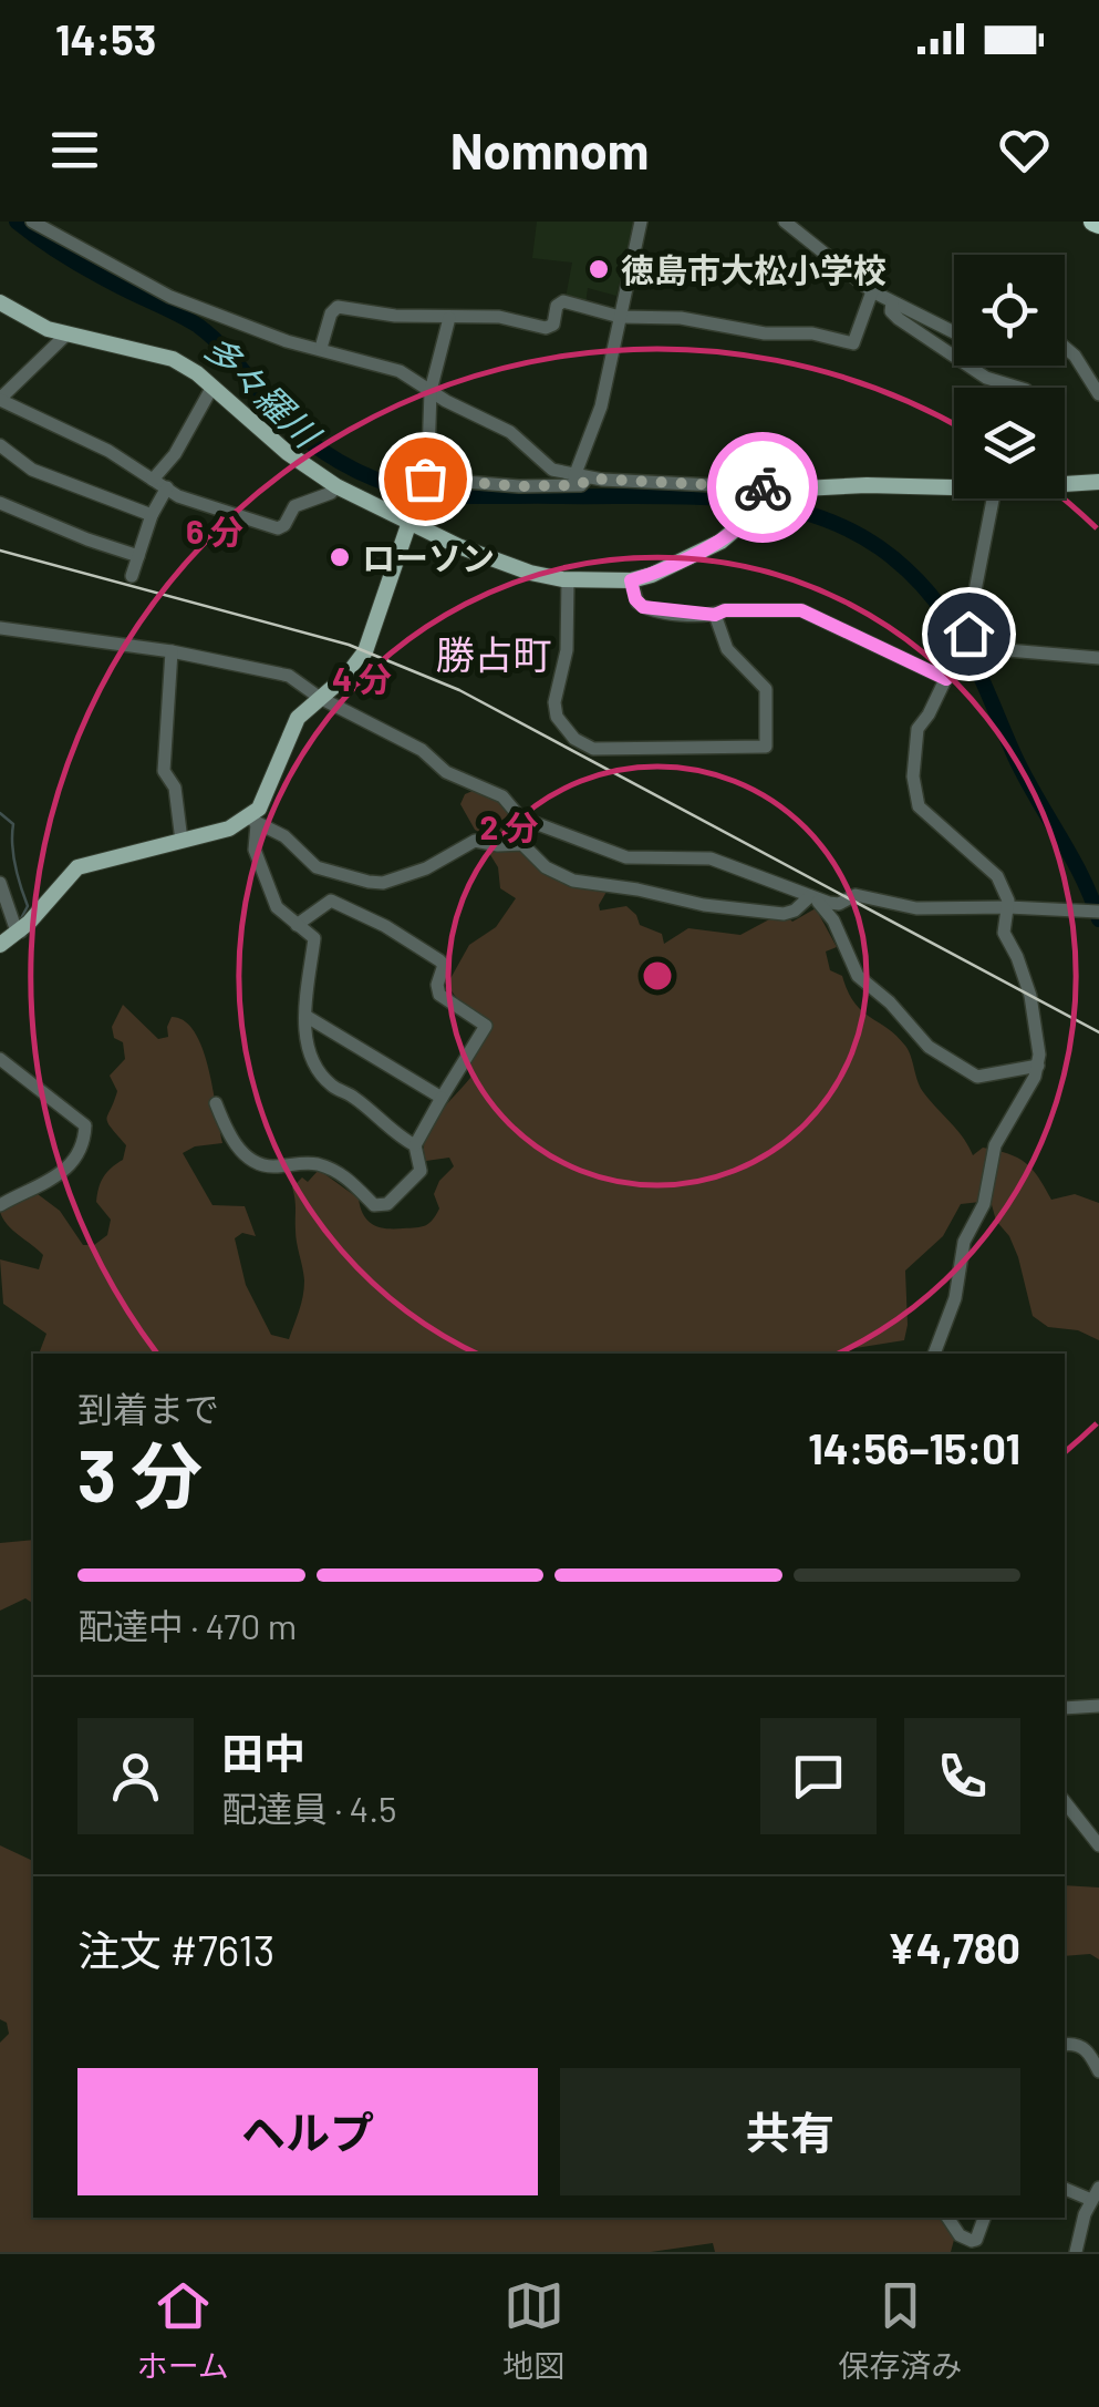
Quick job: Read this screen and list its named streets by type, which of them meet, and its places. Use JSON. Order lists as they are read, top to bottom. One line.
{"districts":["勝占町"],"water":["多々羅川"],"places":["徳島市大松小学校","ローソン"],"page":{"status":"14:53","header":"Nomnom","heading":["3 分","到着まで","14:56–15:01"],"panel":["田中","配達員 · 4.5","注文 #7613","¥4,780"],"bar":"配達中 · 470 m","buttons":["ヘルプ","共有"],"tabs":["ホーム","地図","保存済み"]},"rings":["6 分","4 分","2 分"]}
